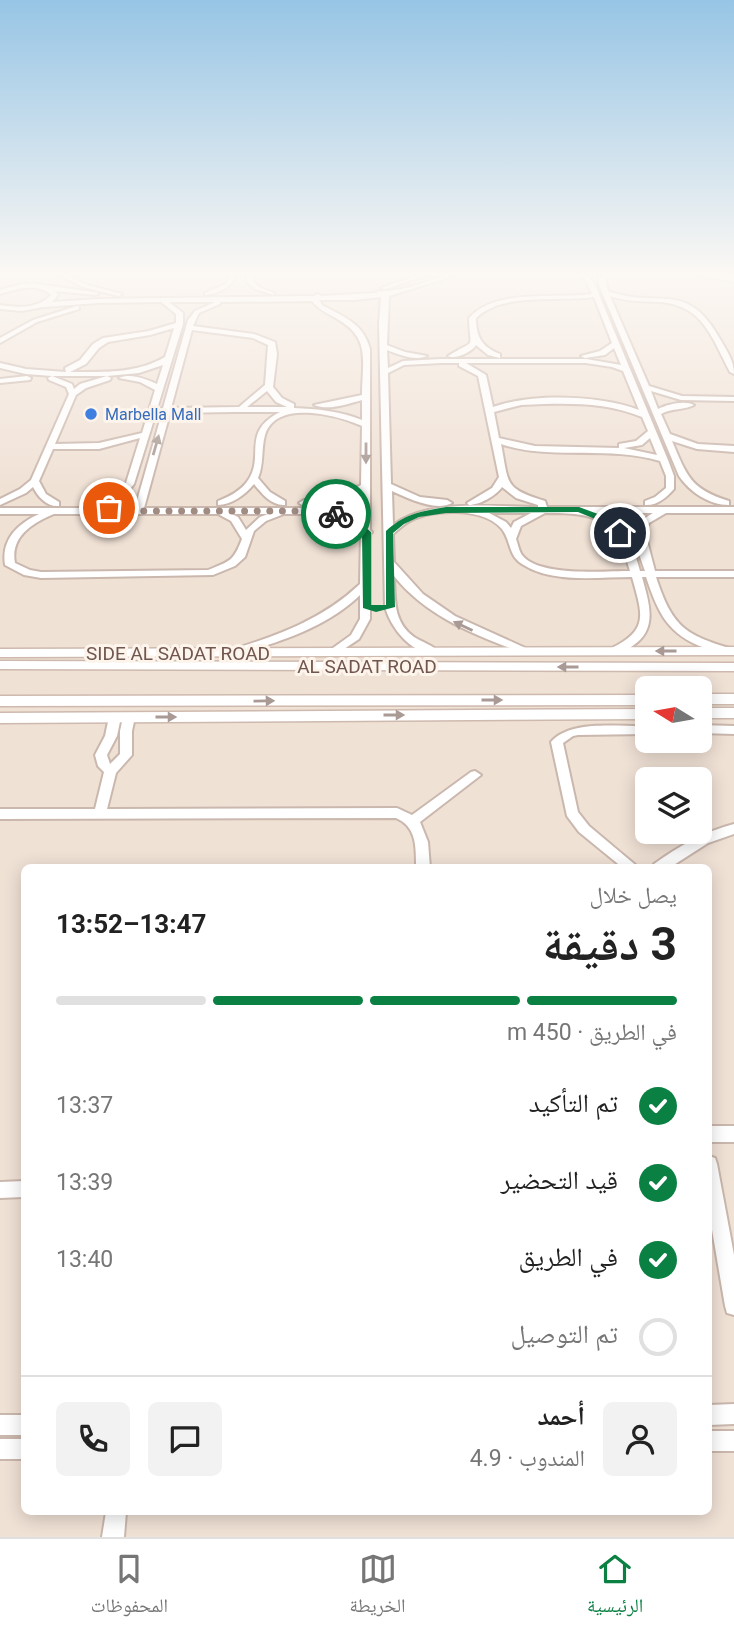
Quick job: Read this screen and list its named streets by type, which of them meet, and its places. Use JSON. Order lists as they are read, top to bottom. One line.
{"streets":{"main road":["SIDE AL SADAT ROAD","AL SADAT ROAD"]},"crossings":[["SIDE AL SADAT ROAD","AL SADAT ROAD"]],"places":["Marbella Mall"],"north":"left","page":{"heading":["3 دقيقة","يصل خلال","13:47–13:52"],"panel":["أحمد","المندوب · 4.9"],"bar":"في الطريق · 450 m","list":[["تم التأكيد","13:37"],["قيد التحضير","13:39"],["في الطريق","13:40"],"تم التوصيل"],"tabs":["الرئيسية","الخريطة","المحفوظات"]}}
